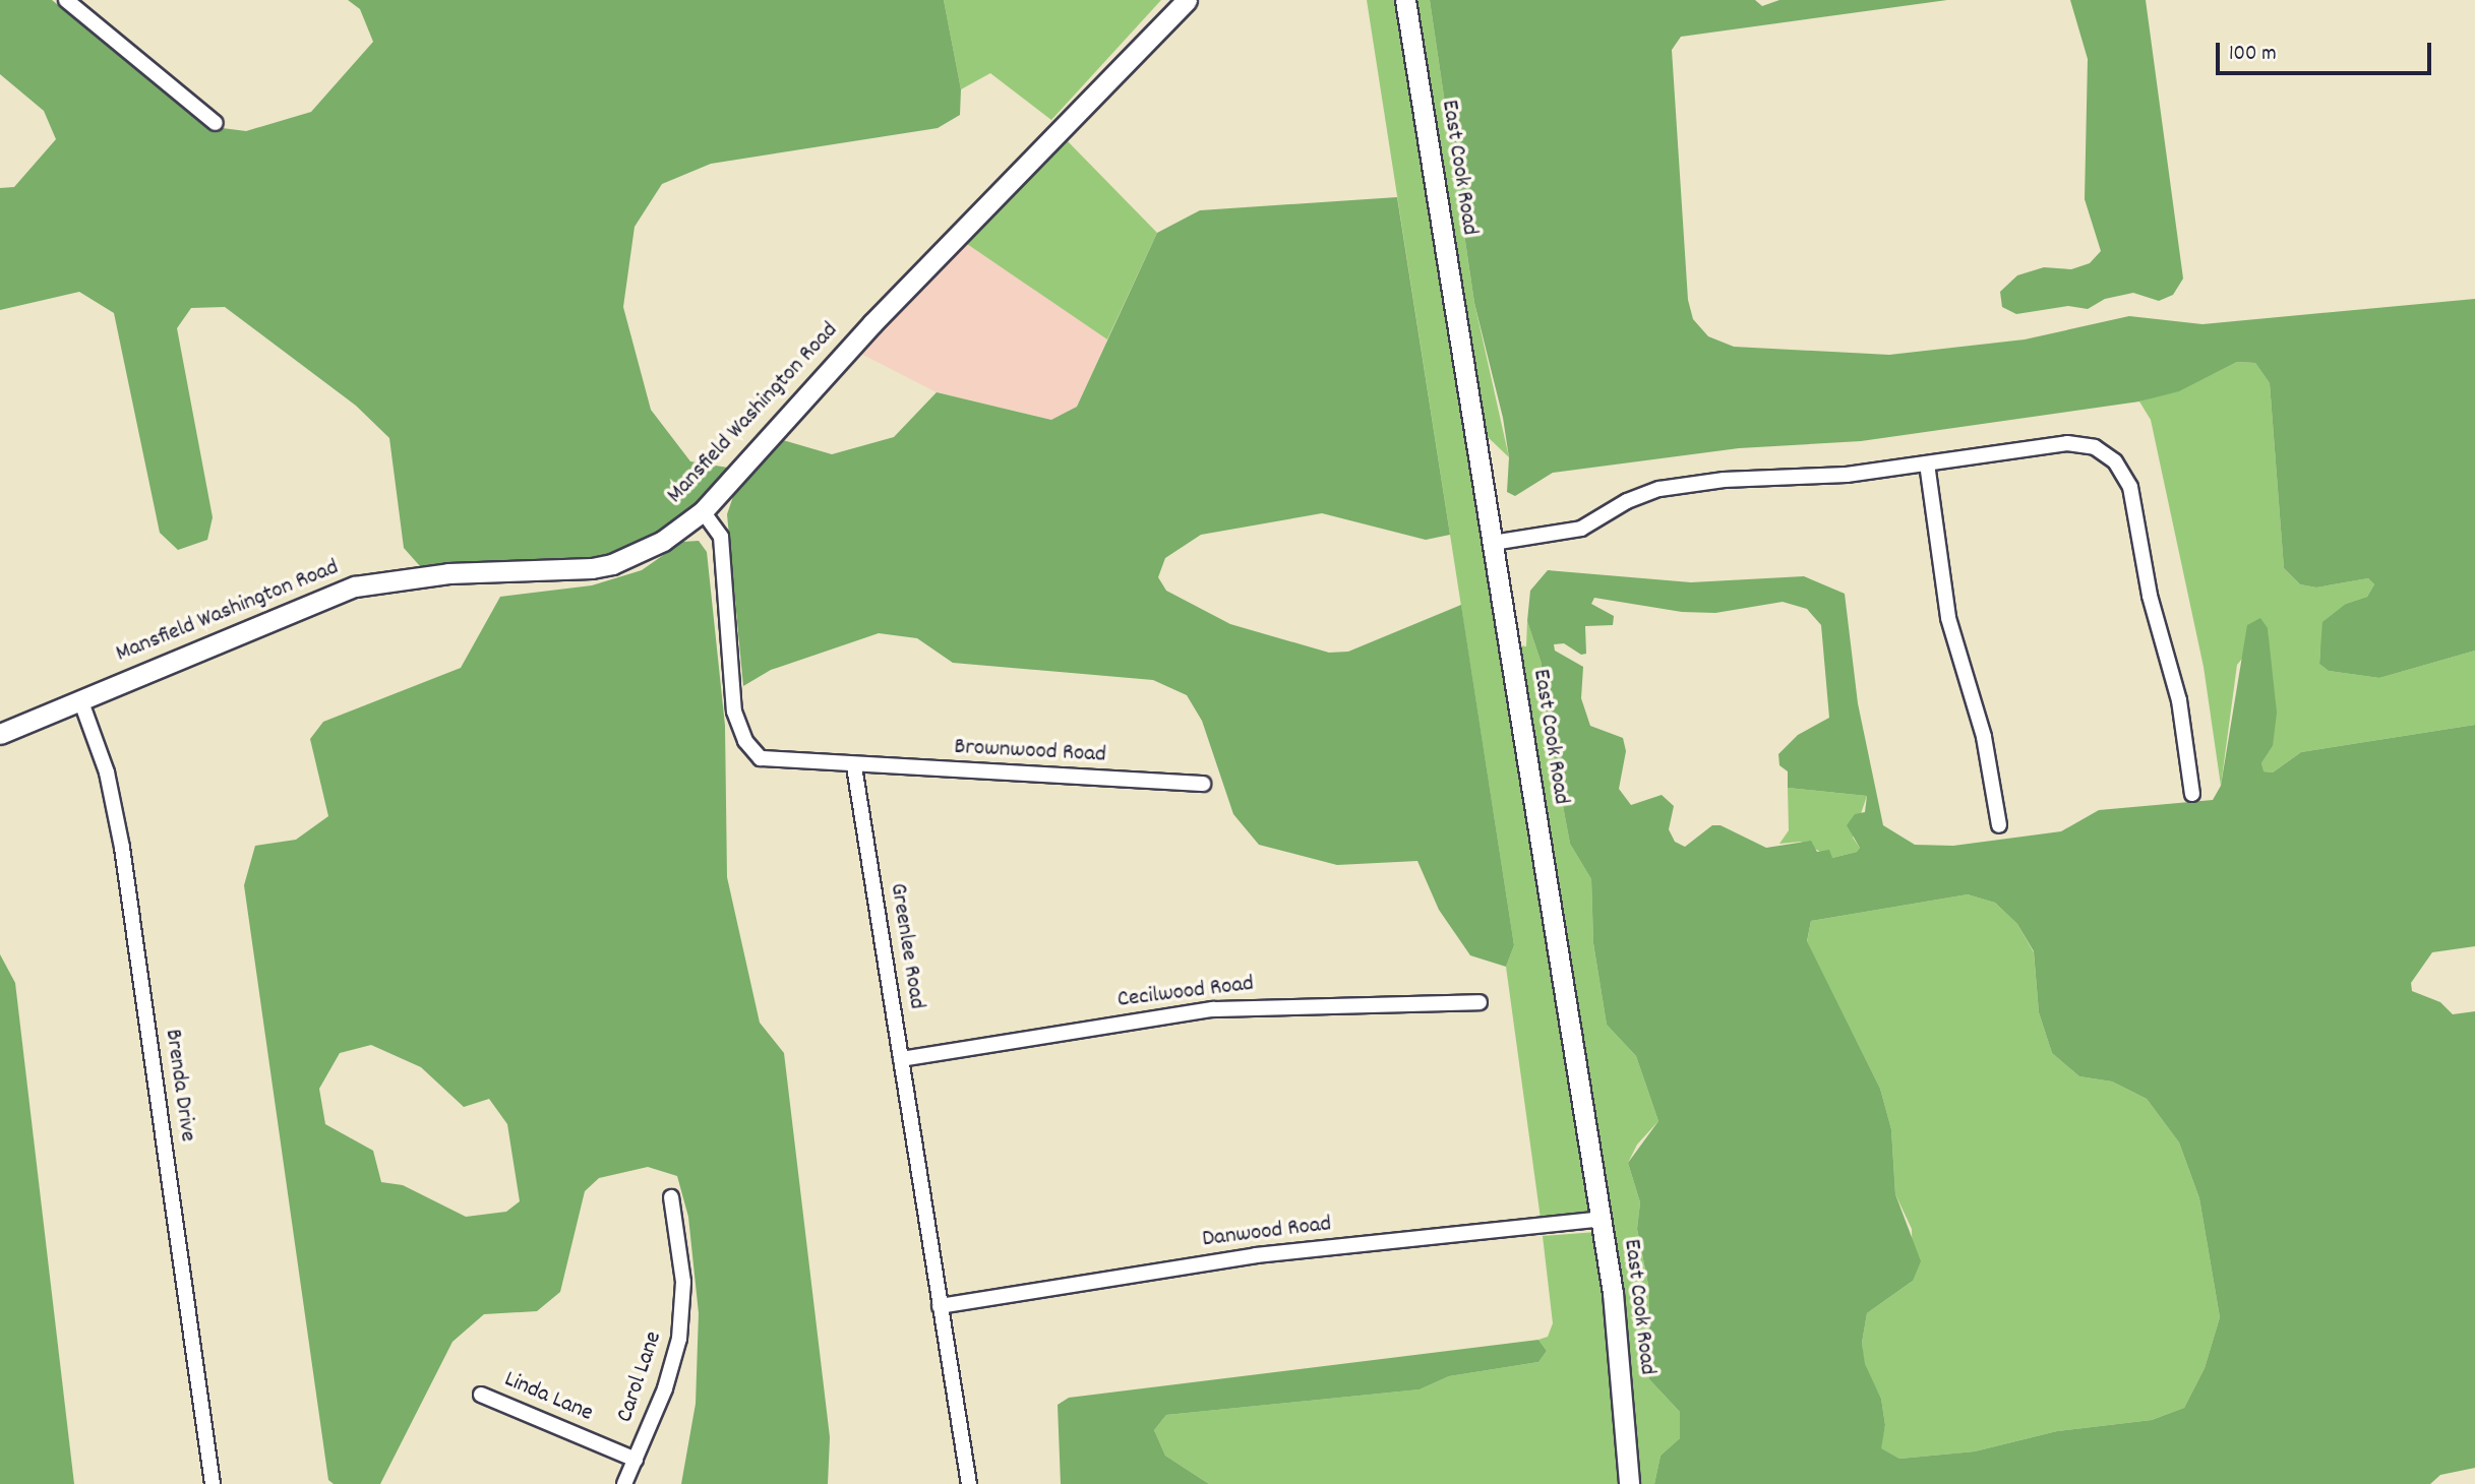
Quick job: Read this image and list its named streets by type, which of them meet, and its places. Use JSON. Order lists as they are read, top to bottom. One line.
{"streets":{"main road":["East Cook Road","Mansfield Washington Road"],"street":["Brownwood Road","Greenlee Road","Cecilwood Road","Brenda Drive","Danwood Road","Carol Lane","Linda Lane"]},"crossings":[["East Cook Road","Danwood Road"],["Mansfield Washington Road","Brenda Drive"],["Brownwood Road","Greenlee Road"],["Greenlee Road","Cecilwood Road"],["Greenlee Road","Danwood Road"],["Carol Lane","Linda Lane"]],"scale_bar":"100 m"}
